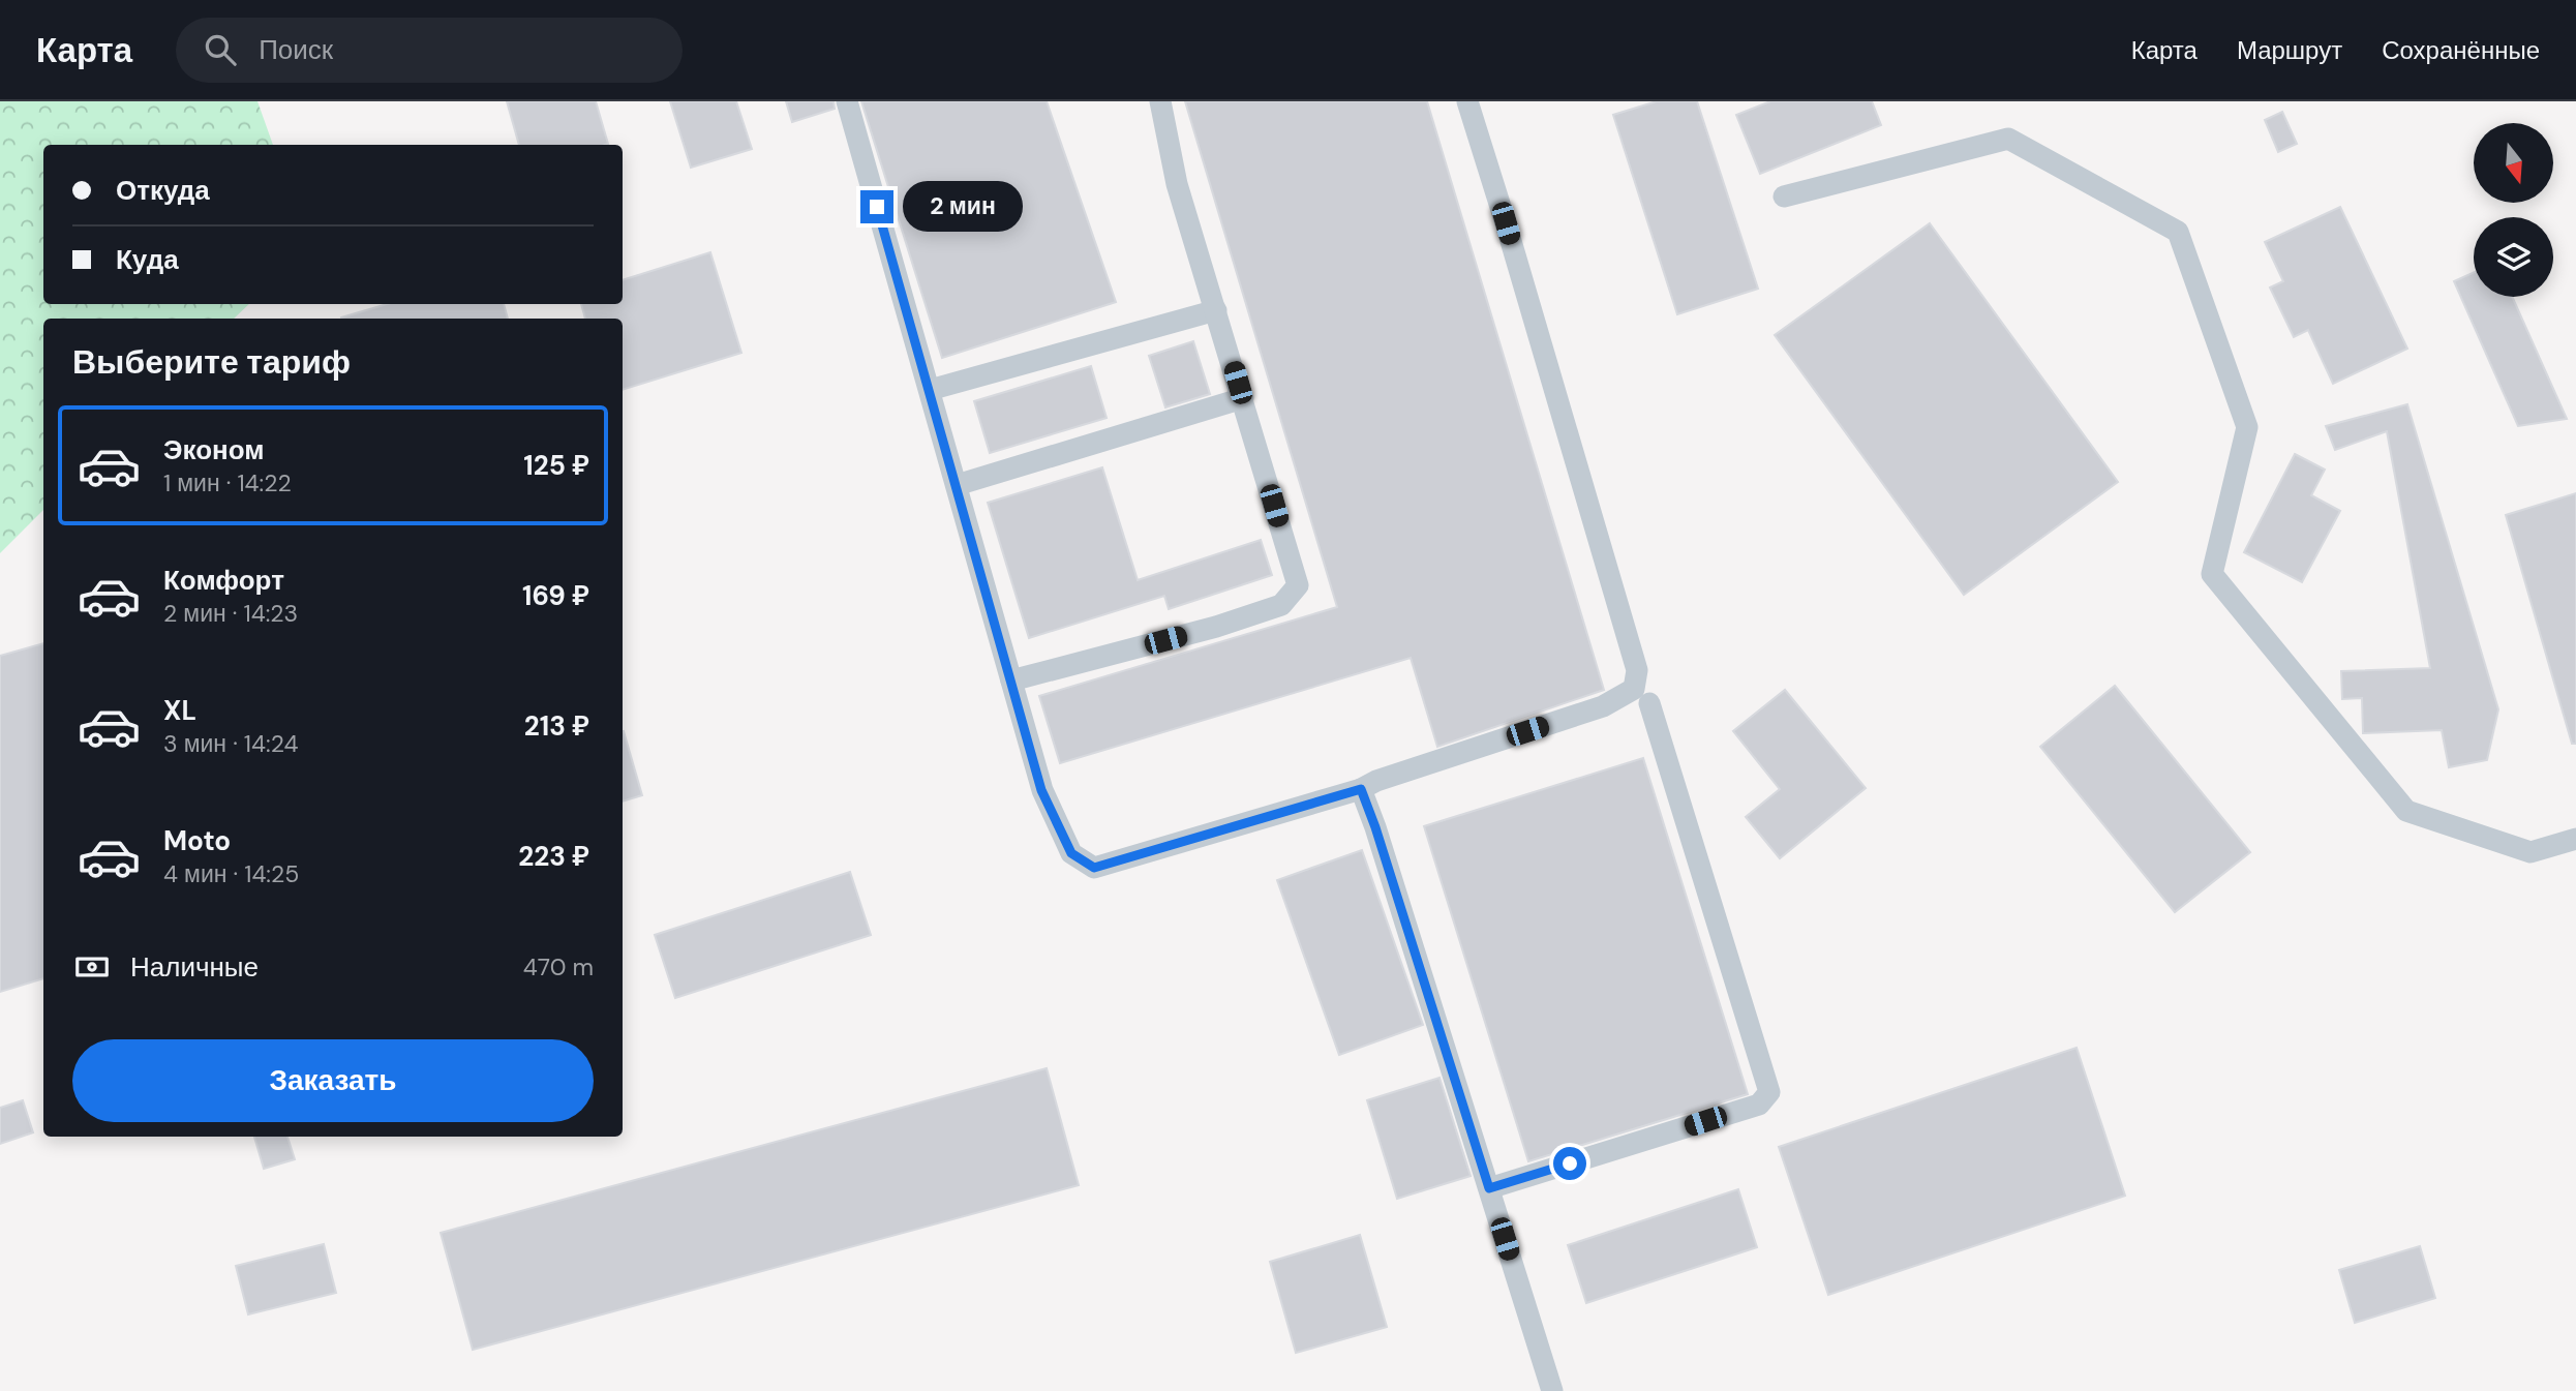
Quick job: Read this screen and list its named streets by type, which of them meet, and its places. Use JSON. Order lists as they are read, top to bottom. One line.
{"north":"bottom","page":{"header":"Карта","search":"Поиск","nav":["Карта","Маршрут","Сохранённые"],"banner":["Откуда","Куда"],"bubble":"2 мин","heading":"Выберите тариф","list":[{"name":"Эконом","note":"1 мин · 14:22","value":"125 ₽"},{"name":"Комфорт","note":"2 мин · 14:23","value":"169 ₽"},{"name":"XL","note":"3 мин · 14:24","value":"213 ₽"},{"name":"Moto","note":"4 мин · 14:25","value":"223 ₽"}],"pay":["Наличные","470 m"],"buttons":"Заказать"}}
